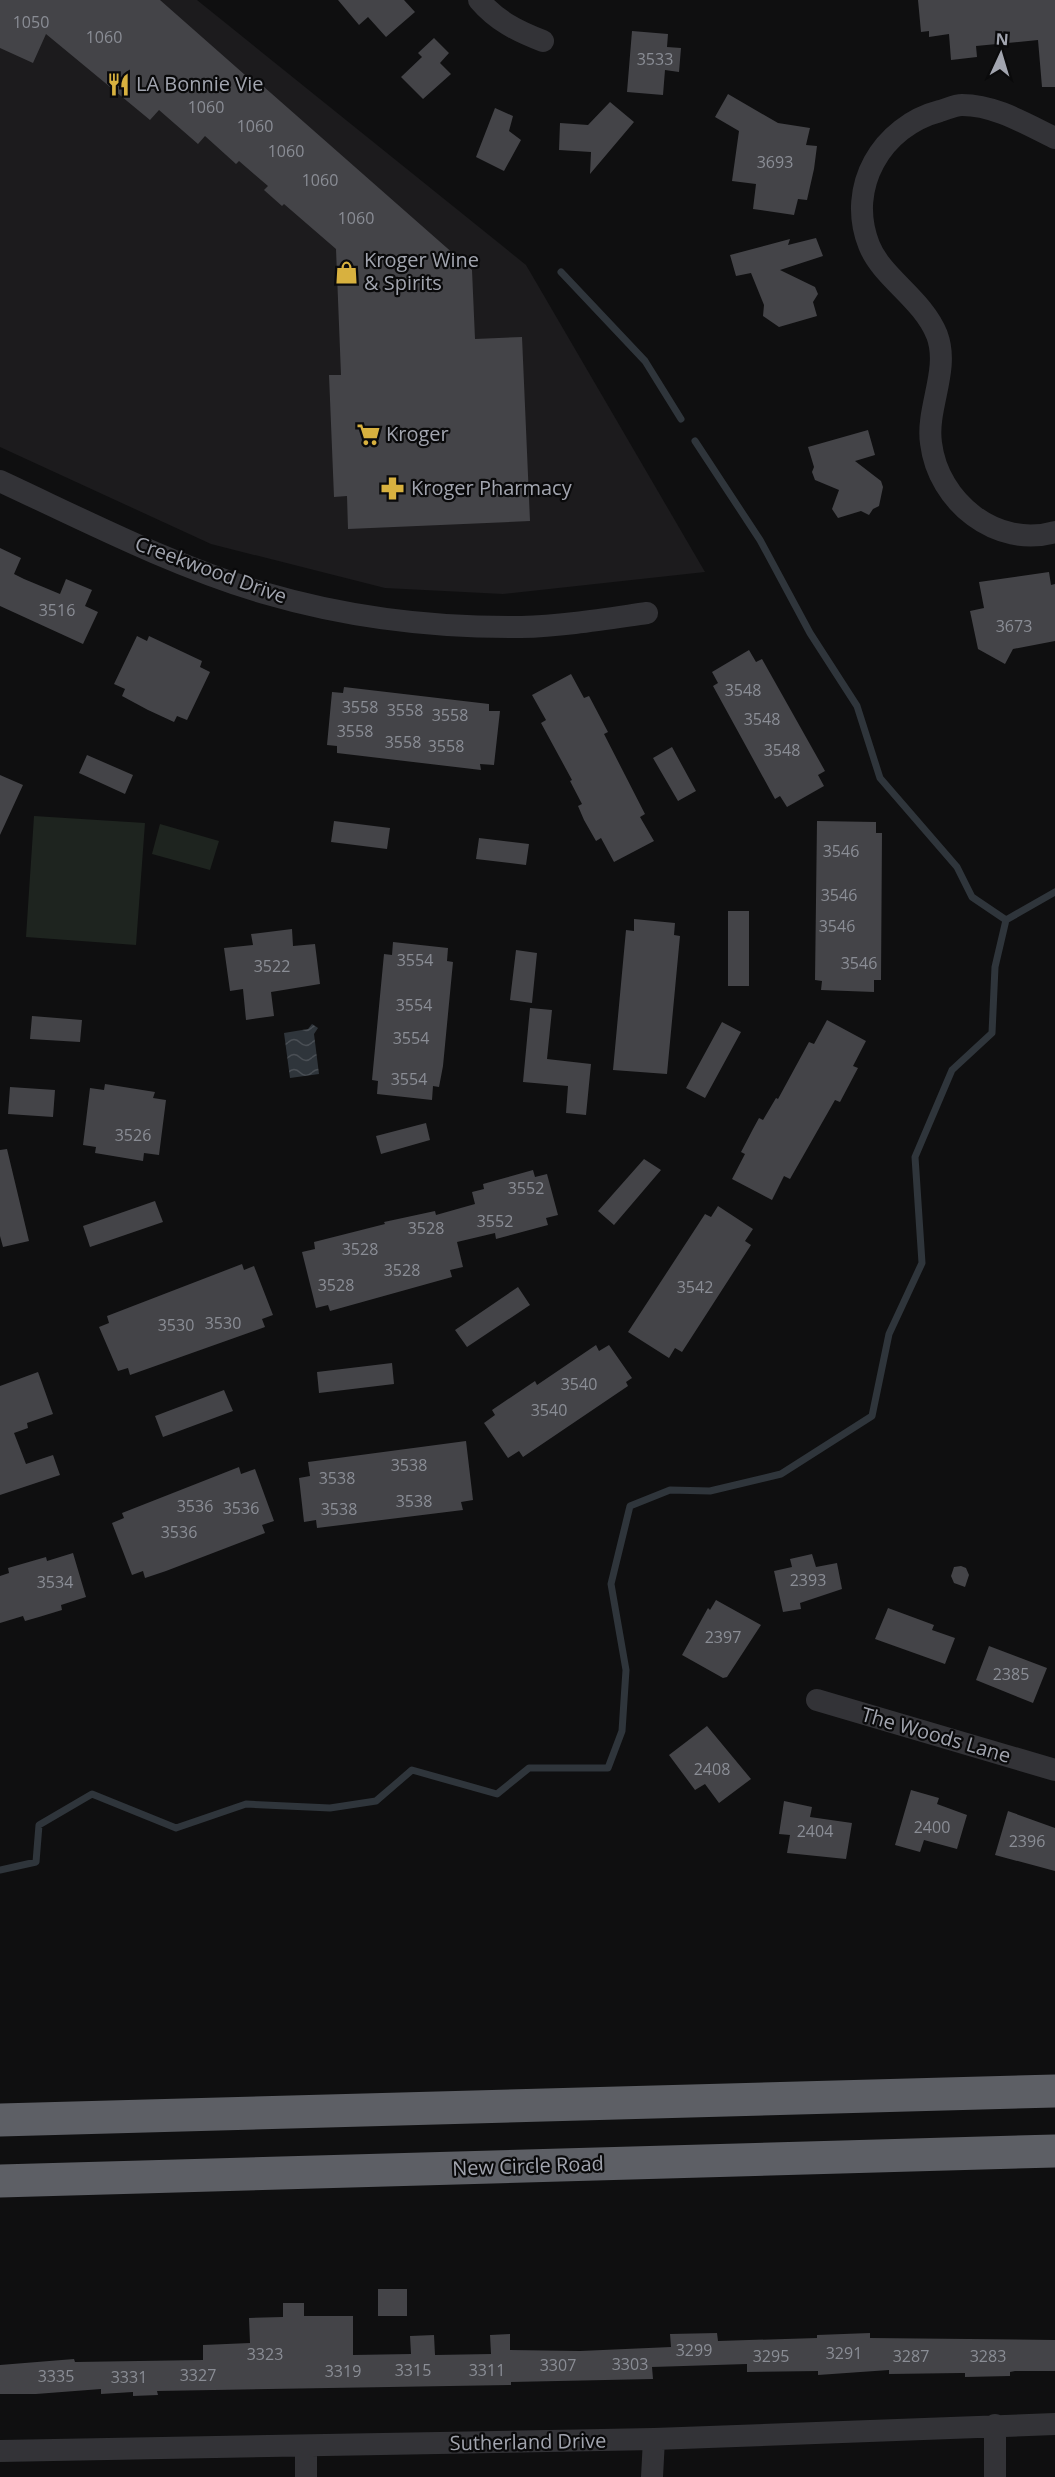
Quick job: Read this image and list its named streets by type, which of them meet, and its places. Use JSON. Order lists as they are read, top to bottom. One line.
{"streets":{"highway":["New Circle Road"],"street":["Creekwood Drive","The Woods Lane","Sutherland Drive"]},"places":{"restaurant":["LA Bonnie Vie"],"shop":["Kroger Wine & Spirits"],"supermarket":["Kroger"],"pharmacy":["Kroger Pharmacy"]},"house_numbers":["1050","1060","3533","1060","1060","1060","3693","1060","1060","3516","3673","3548","3558","3558","3558","3548","3558","3558","3558","3548","3546","3546","3546","3554","3546","3522","3554","3554","3554","3526","3552","3552","3528","3528","3528","3528","3542","3530","3530","3540","3540","3538","3538","3538","3536","3536","3538","3536","2393","3534","2397","2385","2408","2400","2404","2396","3299","3291","3323","3295","3287","3283","3303","3307","3315","3311","3319","3327","3335","3331"],"north":"top"}
